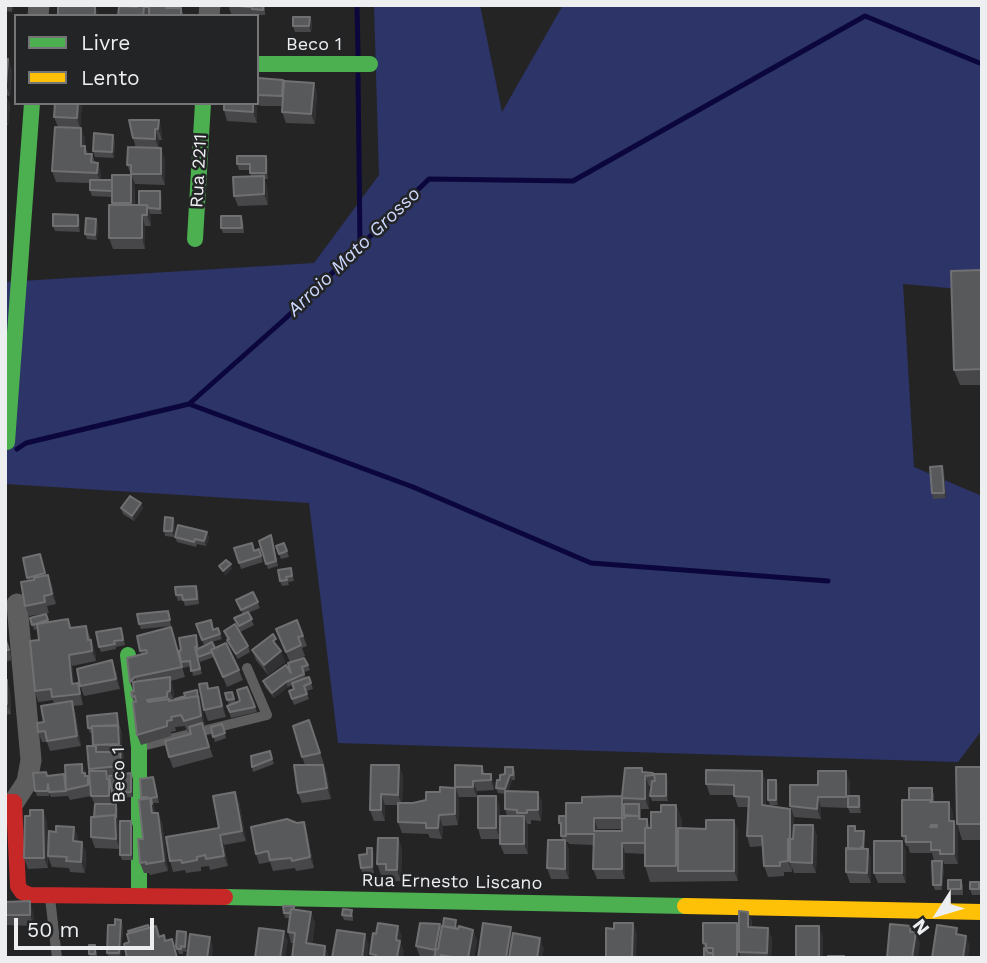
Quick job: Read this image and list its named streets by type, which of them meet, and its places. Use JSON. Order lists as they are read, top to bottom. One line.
{"streets":{"street":["Beco 1","Rua 2211","Rua Ernesto Liscano"]},"crossings":[["Beco 1","Rua Ernesto Liscano"]],"water":["Arroio Mato Grosso"],"legend":["Livre","Lento"],"scale_bar":"50 m","north":"bottom left"}
